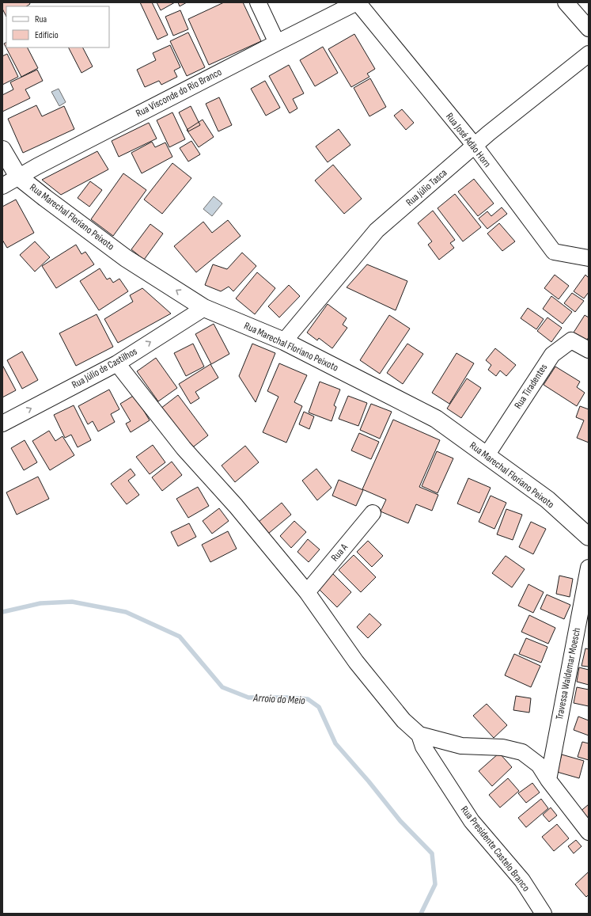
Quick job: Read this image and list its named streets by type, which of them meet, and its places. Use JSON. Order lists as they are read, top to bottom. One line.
{"streets":{"main road":["Rua Marechal Floriano Peixoto"],"street":["Rua Visconde do Rio Branco","Rua José Adão Horn","Rua Júlio Tasca","Rua Júlio de Castilhos","Rua Tiradentes","Rua A","Travessa Waldemar Moesch","Rua Presidente Castelo Branco"]},"crossings":[["Rua Visconde do Rio Branco","Rua José Adão Horn"],["Rua Visconde do Rio Branco","Rua Marechal Floriano Peixoto"],["Rua José Adão Horn","Rua Júlio Tasca"],["Rua Júlio Tasca","Rua Marechal Floriano Peixoto"],["Rua Marechal Floriano Peixoto","Rua Júlio de Castilhos"],["Rua Marechal Floriano Peixoto","Rua Tiradentes"]],"one_way":["Rua Júlio de Castilhos"],"water":["Arroio do Meio"],"legend":["Rua","Edifício"]}
